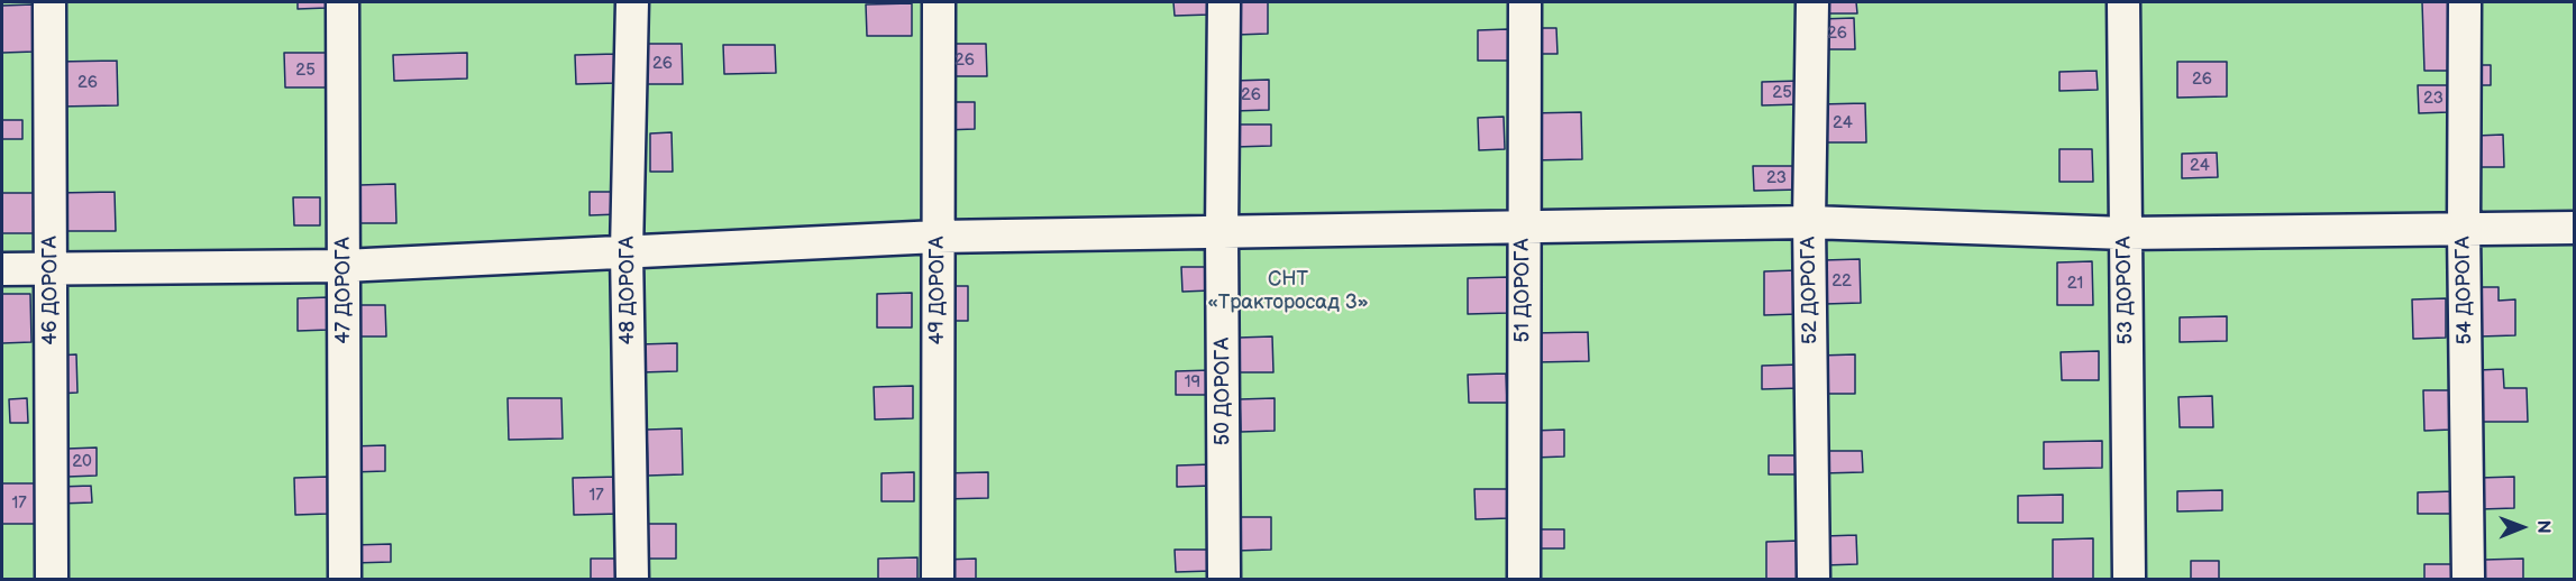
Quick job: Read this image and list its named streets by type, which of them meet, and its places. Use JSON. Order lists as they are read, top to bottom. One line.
{"streets":{"street":["46 ДОРОГА","47 ДОРОГА","48 ДОРОГА","49 ДОРОГА","51 ДОРОГА","52 ДОРОГА","53 ДОРОГА","54 ДОРОГА","50 ДОРОГА"]},"parks":["СНТ «Тракторосад 3»"],"house_numbers":["26","26","26","25","26","26","25","26","23","24","24","23","22","21","19","20","17","17"],"north":"right"}
